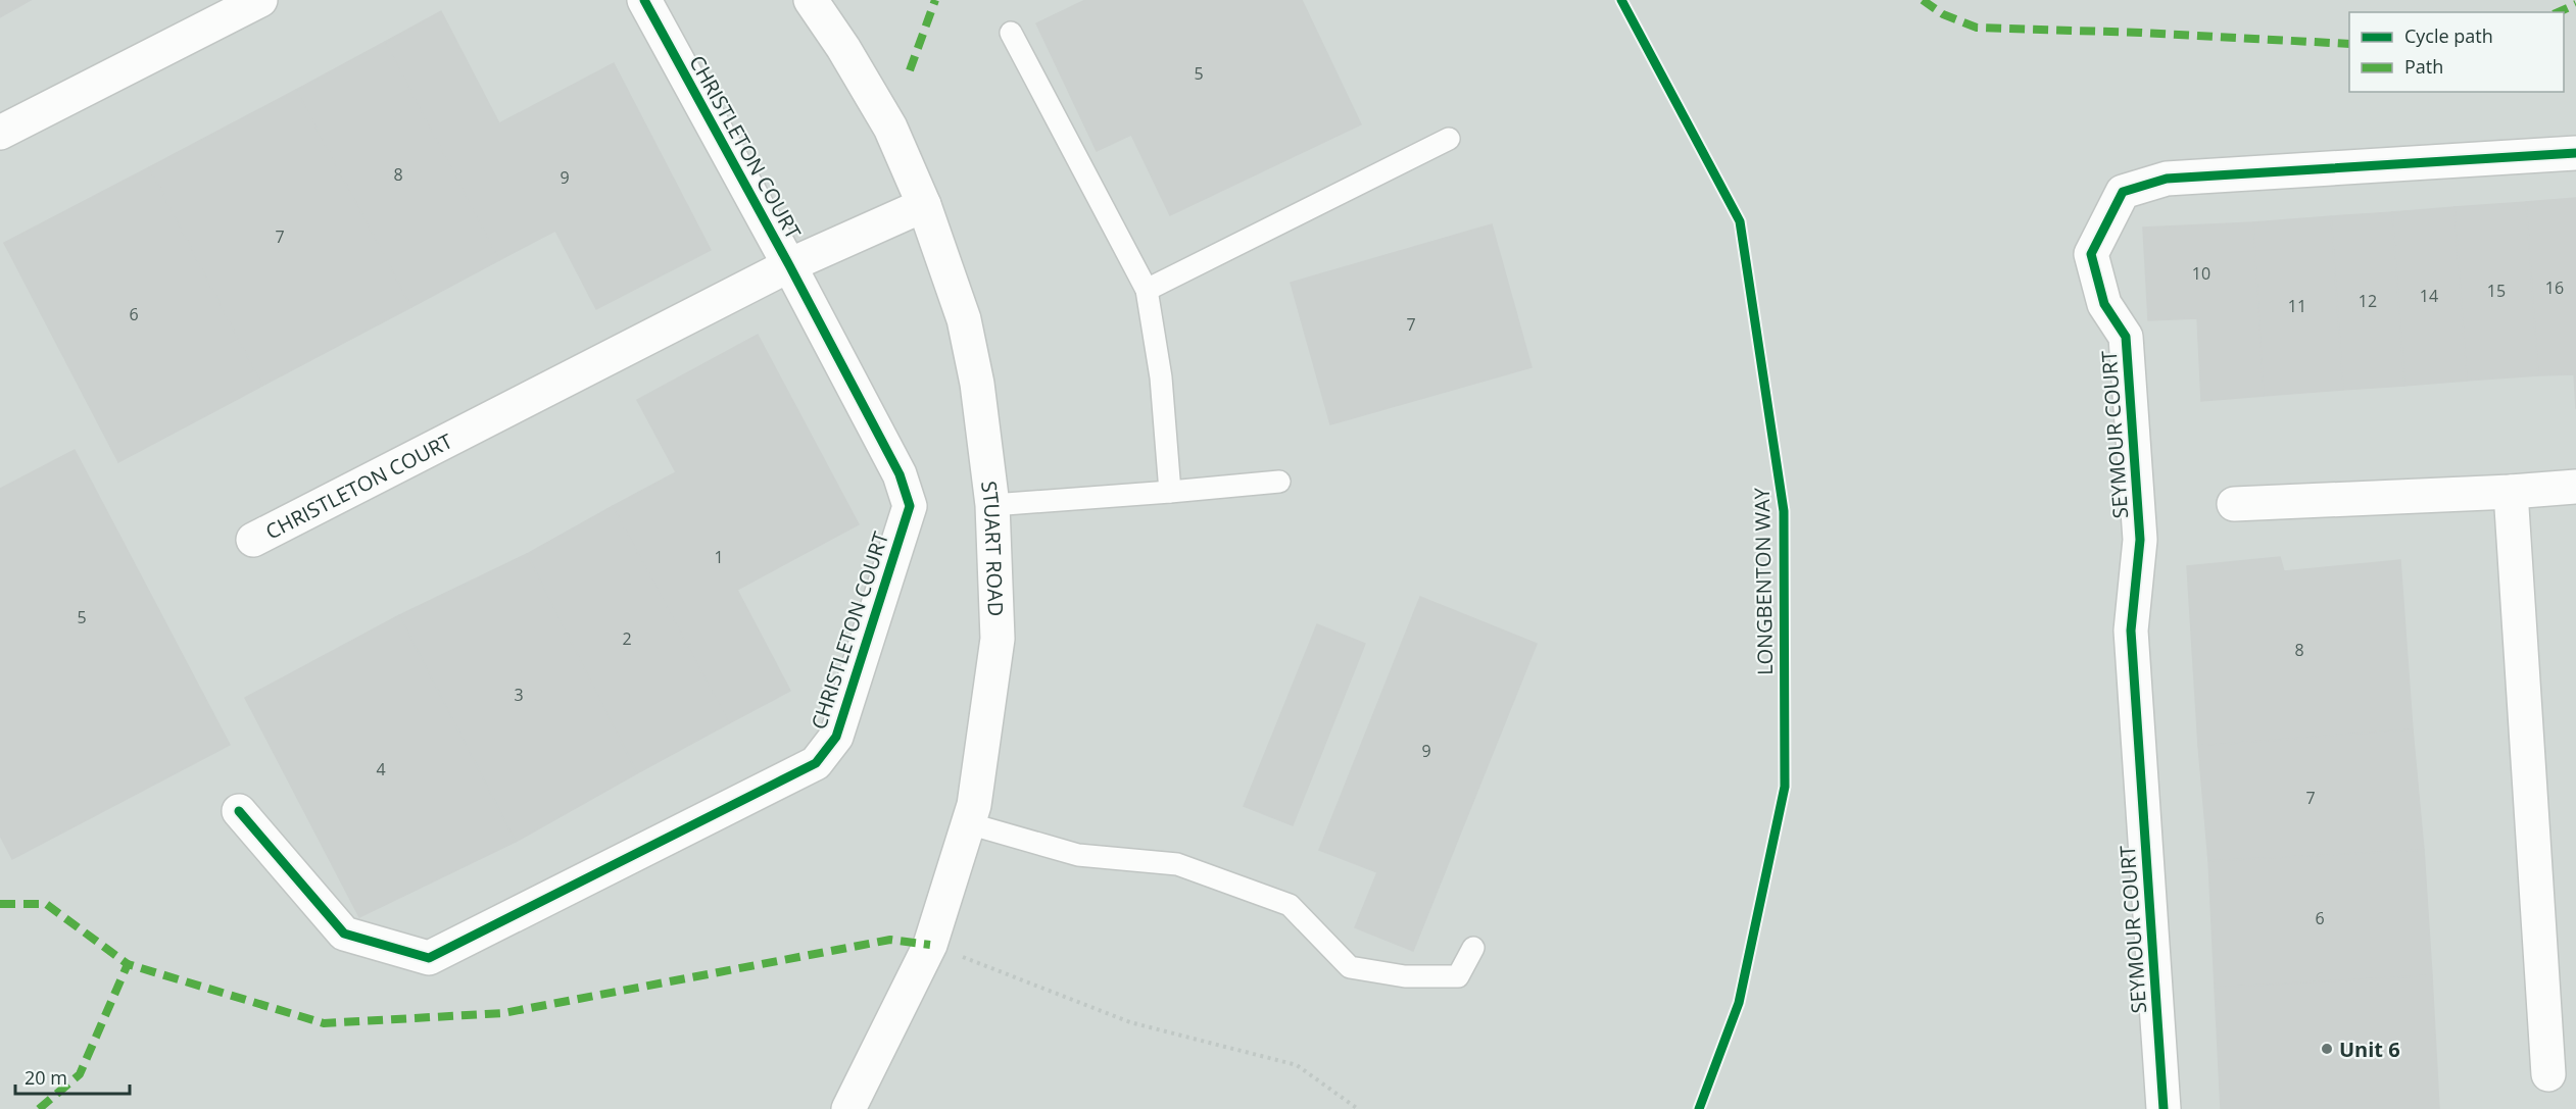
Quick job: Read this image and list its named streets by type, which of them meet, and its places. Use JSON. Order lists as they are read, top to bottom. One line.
{"streets":{"street":["CHRISTLETON COURT","SEYMOUR COURT","STUART ROAD"],"cycle path":["LONGBENTON WAY"]},"crossings":[["CHRISTLETON COURT","STUART ROAD"]],"places":["Unit 6"],"house_numbers":["5","8","9","7","10","16","15","14","12","11","6","7","1","5","2","8","3","9","4","7","6"],"legend":["Cycle path","Path"],"scale_bar":"20 m"}
